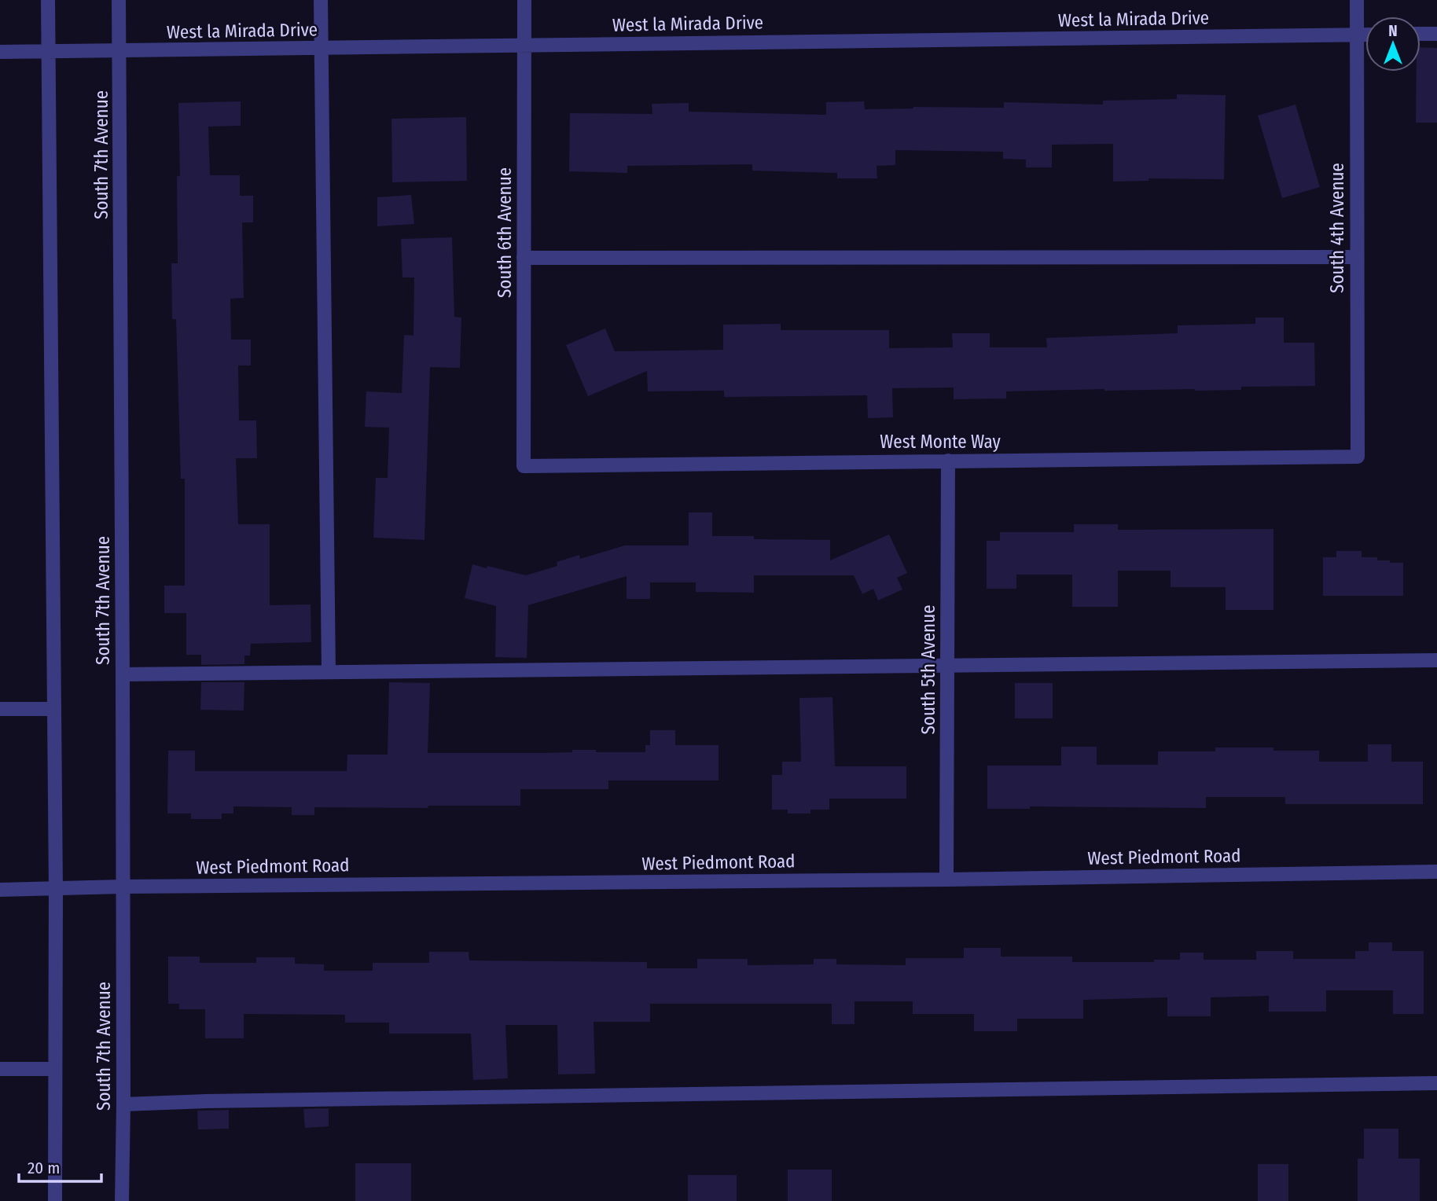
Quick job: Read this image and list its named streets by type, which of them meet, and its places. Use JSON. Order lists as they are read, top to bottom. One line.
{"streets":{"street":["West la Mirada Drive","South 7th Avenue","South 4th Avenue","South 6th Avenue","West Monte Way","South 5th Avenue","West Piedmont Road"]},"crossings":[["West la Mirada Drive","South 7th Avenue"],["West la Mirada Drive","South 4th Avenue"],["West la Mirada Drive","South 6th Avenue"],["South 7th Avenue","West Piedmont Road"],["South 4th Avenue","West Monte Way"],["South 6th Avenue","West Monte Way"],["West Monte Way","South 5th Avenue"],["South 5th Avenue","West Piedmont Road"]],"scale_bar":"20 m","north":"top"}
